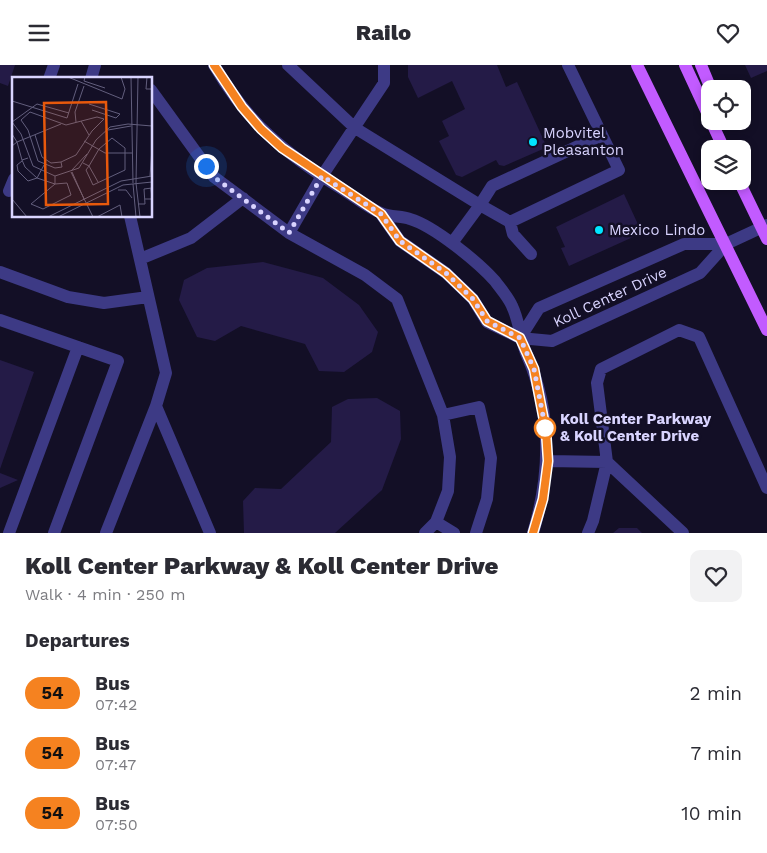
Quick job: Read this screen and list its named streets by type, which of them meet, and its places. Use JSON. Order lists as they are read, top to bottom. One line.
{"streets":{"street":["Koll Center Drive"]},"places":["Mobvitel Pleasanton","Mexico Lindo","Koll Center Parkway & Koll Center Drive"],"lines":["bus line 54"],"page":{"header":"Railo","heading":[["Koll Center Parkway & Koll Center Drive","Walk · 4 min · 250 m"],"Departures"],"list":[{"mark":"54","name":"Bus","note":"07:42","value":"2 min"},{"mark":"54","name":"Bus","note":"07:47","value":"7 min"},{"mark":"54","name":"Bus","note":"07:50","value":"10 min"}]}}
